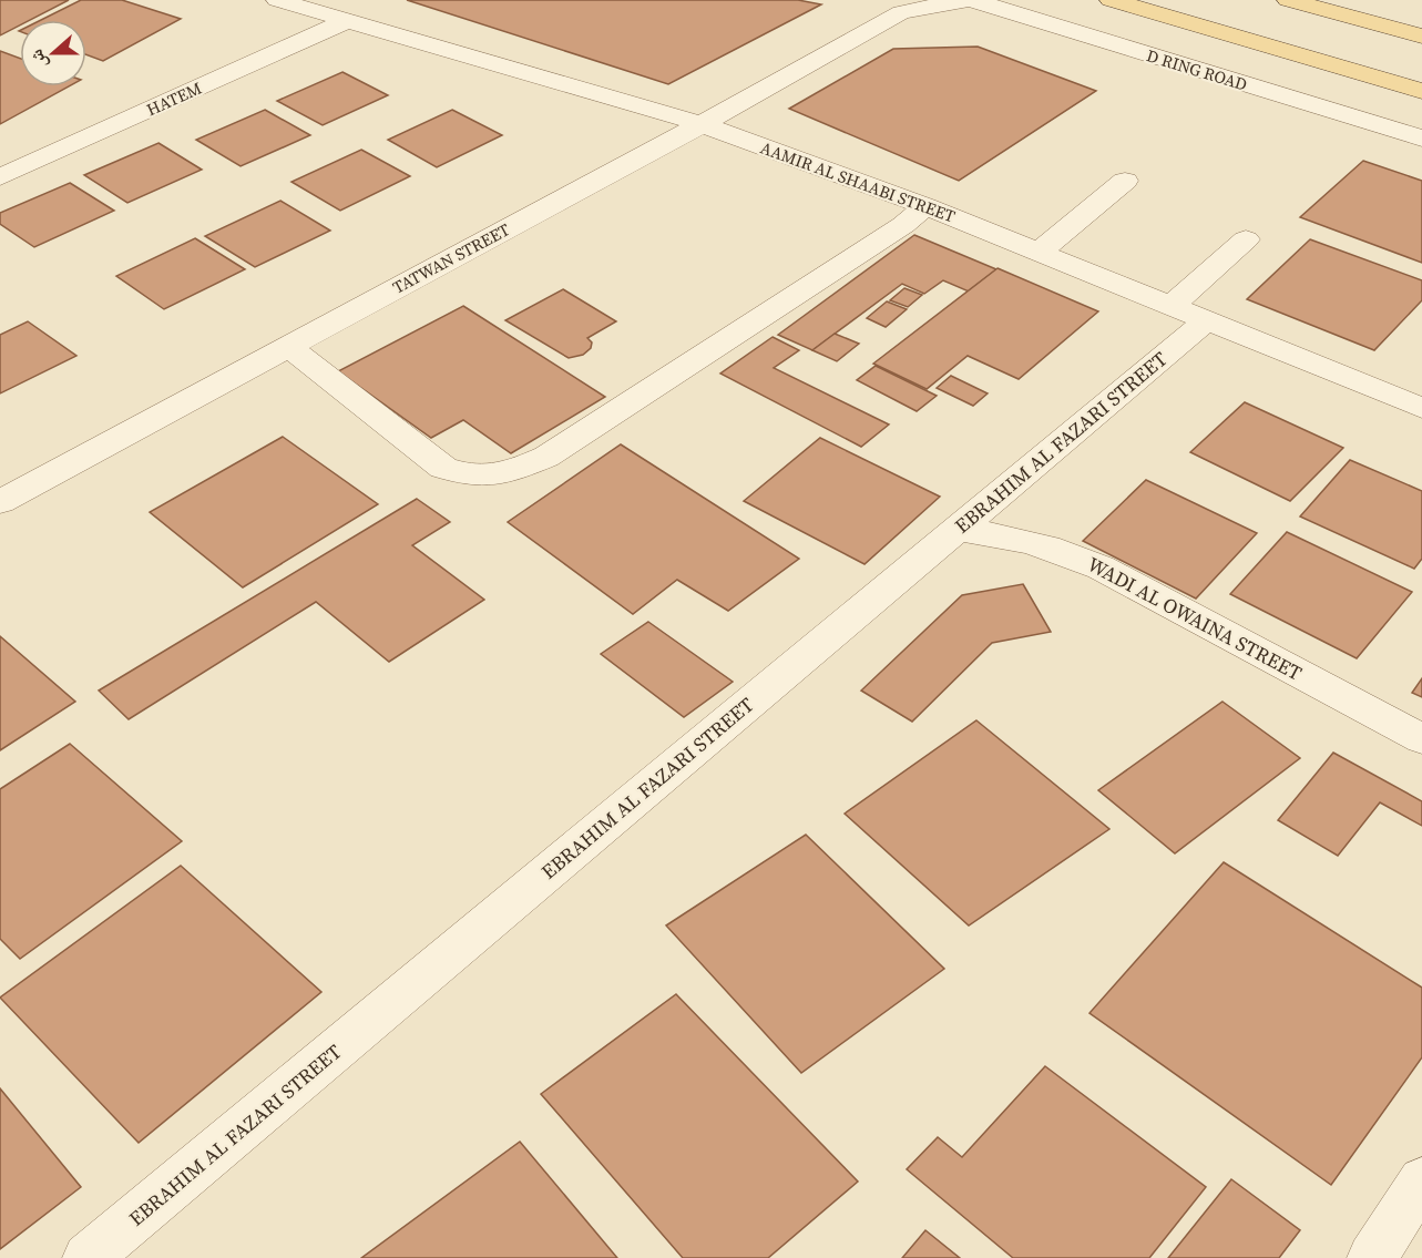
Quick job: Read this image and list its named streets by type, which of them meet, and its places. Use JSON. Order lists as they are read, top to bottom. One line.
{"streets":{"street":["D RING ROAD","HATEM","AAMIR AL SHAABI STREET","TATWAN STREET","EBRAHIM AL FAZARI STREET","WADI AL OWAINA STREET"]},"crossings":[["HATEM","AAMIR AL SHAABI STREET"],["AAMIR AL SHAABI STREET","TATWAN STREET"],["AAMIR AL SHAABI STREET","EBRAHIM AL FAZARI STREET"],["EBRAHIM AL FAZARI STREET","WADI AL OWAINA STREET"]],"north":"left"}
